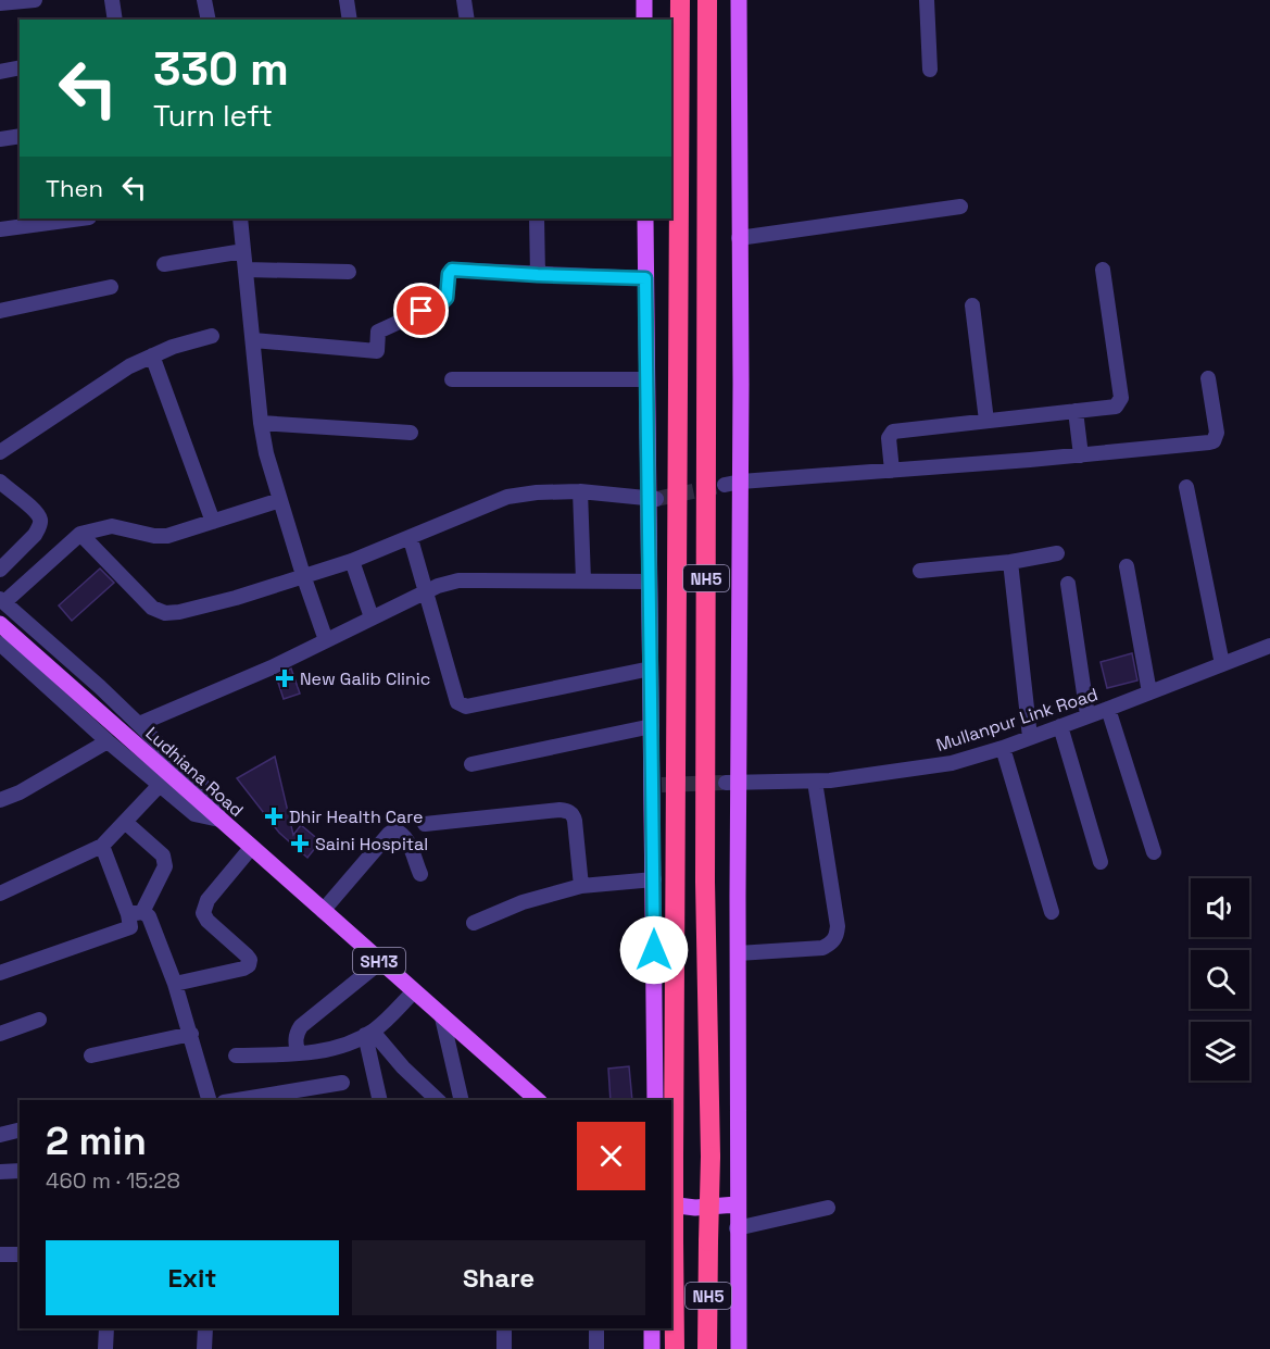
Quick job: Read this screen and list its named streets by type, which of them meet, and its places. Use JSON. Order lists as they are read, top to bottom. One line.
{"streets":{"highway":["NH5"],"main road":["Ludhiana Road","SH13"],"street":["Mullanpur Link Road"]},"places":{"health":["New Galib Clinic","Dhir Health Care","Saini Hospital"]},"page":{"turn":["330 m","Turn left"],"then":"Then","heading":["2 min","460 m · 15:28"],"buttons":["Exit","Share"]}}
